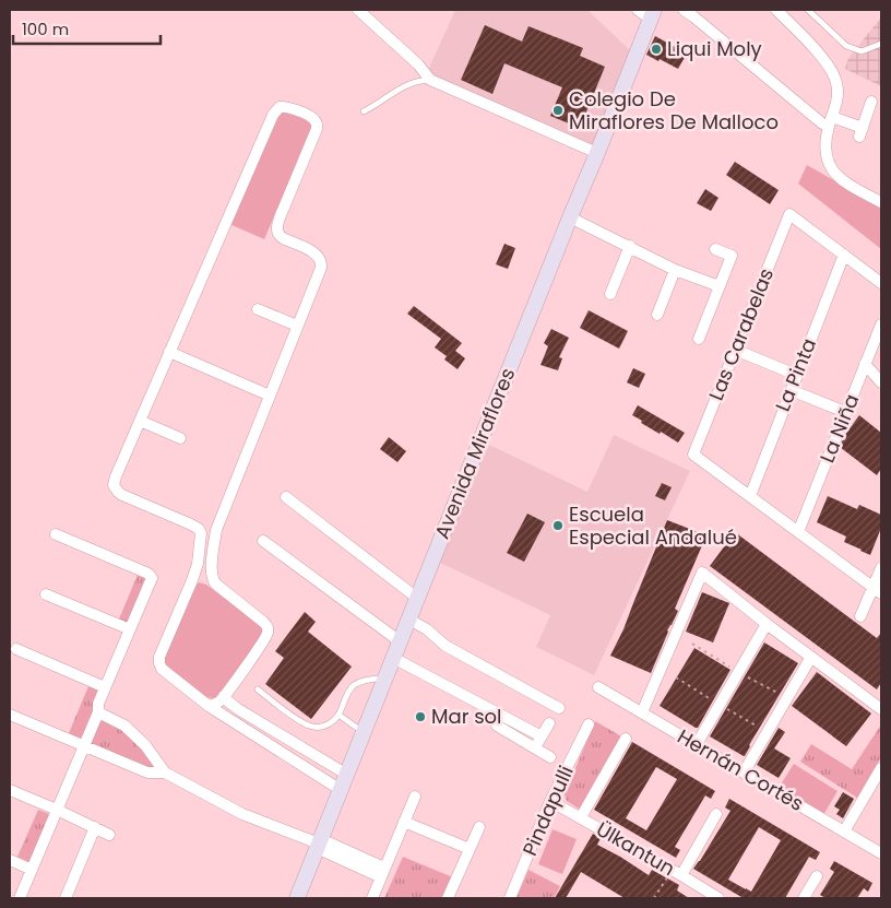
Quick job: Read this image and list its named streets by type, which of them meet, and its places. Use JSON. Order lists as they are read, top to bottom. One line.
{"streets":{"main road":["Avenida Miraflores"],"street":["Las Carabelas","La Pinta","La Niña","Hernán Cortés","Pindapulli","Ülkantun"]},"crossings":[["Las Carabelas","La Pinta"],["Pindapulli","Ülkantun"]],"places":["Liqui Moly","Colegio De Miraflores De Malloco","Escuela Especial Andalué","Mar sol"],"scale_bar":"100 m"}
